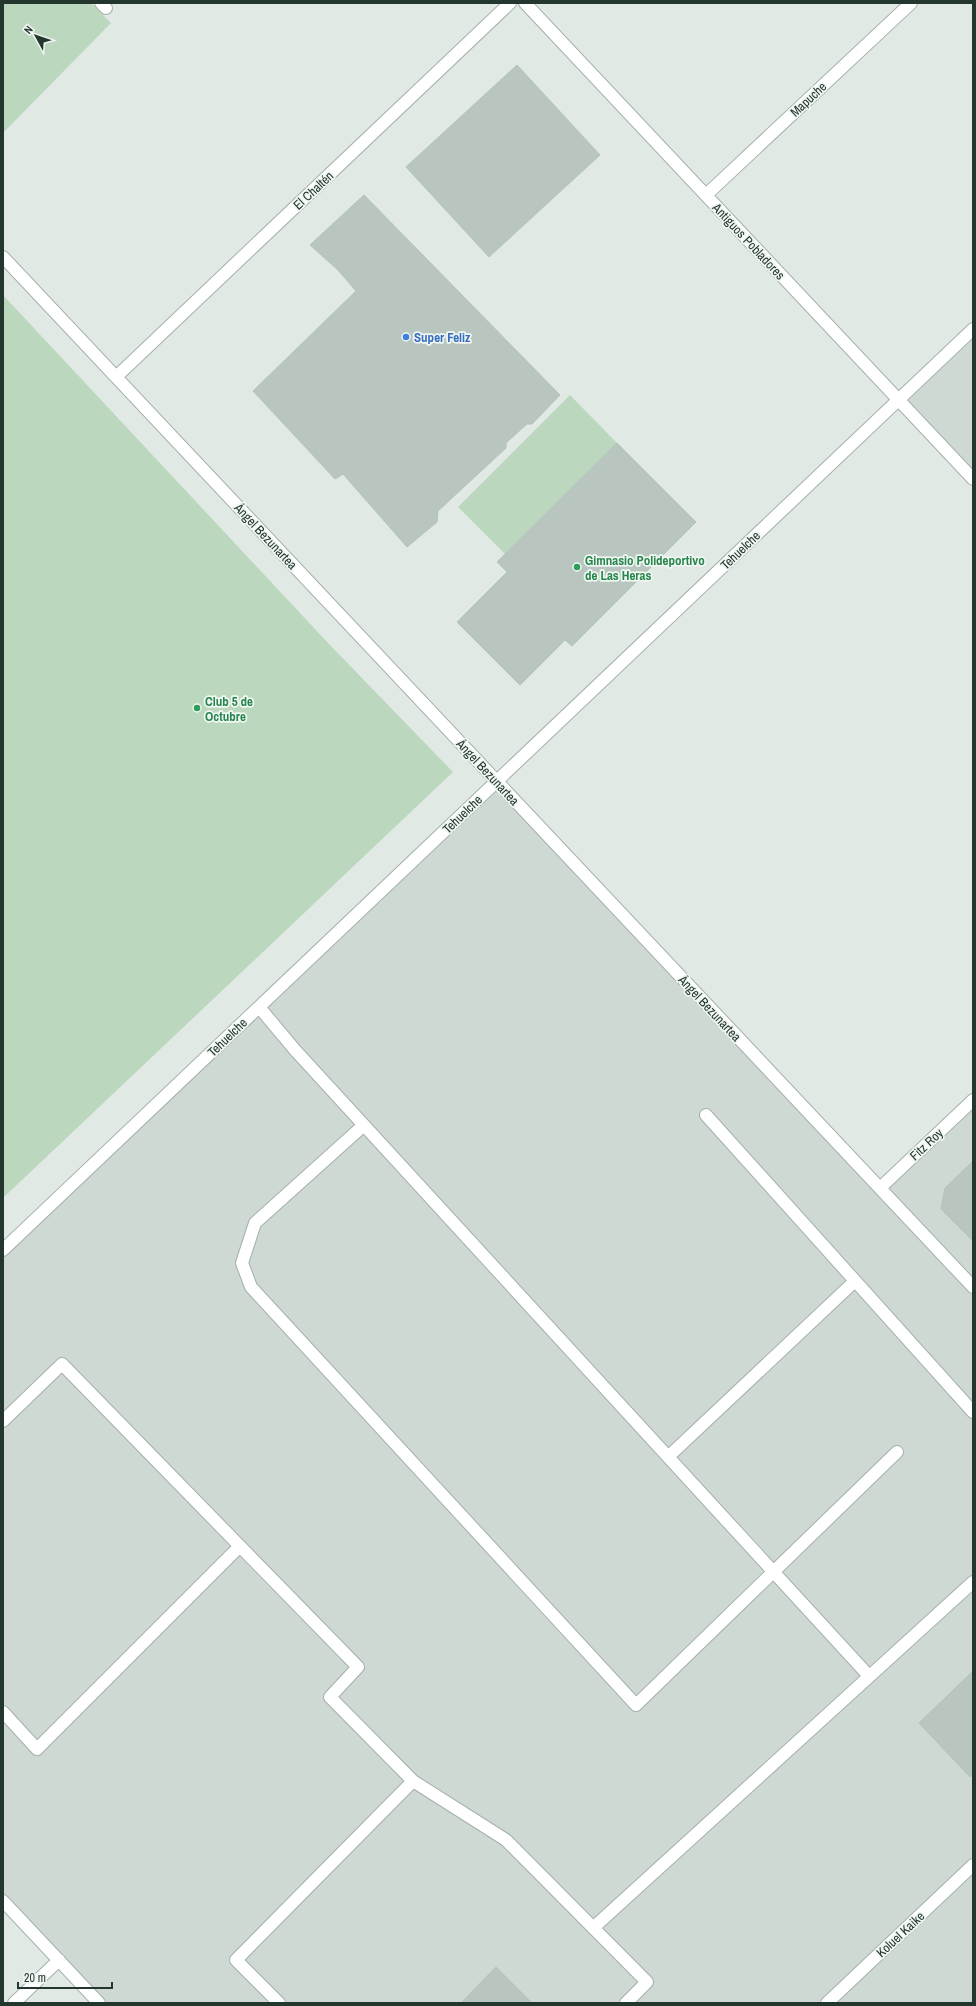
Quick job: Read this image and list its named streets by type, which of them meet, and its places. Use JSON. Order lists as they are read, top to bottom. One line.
{"streets":{"street":["Mapuche","El Chaltén","Antiguos Pobladores","Ángel Bezunartea","Tehuelche","Fitz Roy","Koluel Kaike"]},"crossings":[["Mapuche","Antiguos Pobladores"],["El Chaltén","Ángel Bezunartea"],["Antiguos Pobladores","Tehuelche"],["Ángel Bezunartea","Tehuelche"],["Ángel Bezunartea","Fitz Roy"]],"places":["Super Feliz","Gimnasio Polideportivo de Las Heras","Club 5 de Octubre"],"scale_bar":"20 m","north":"top left"}
